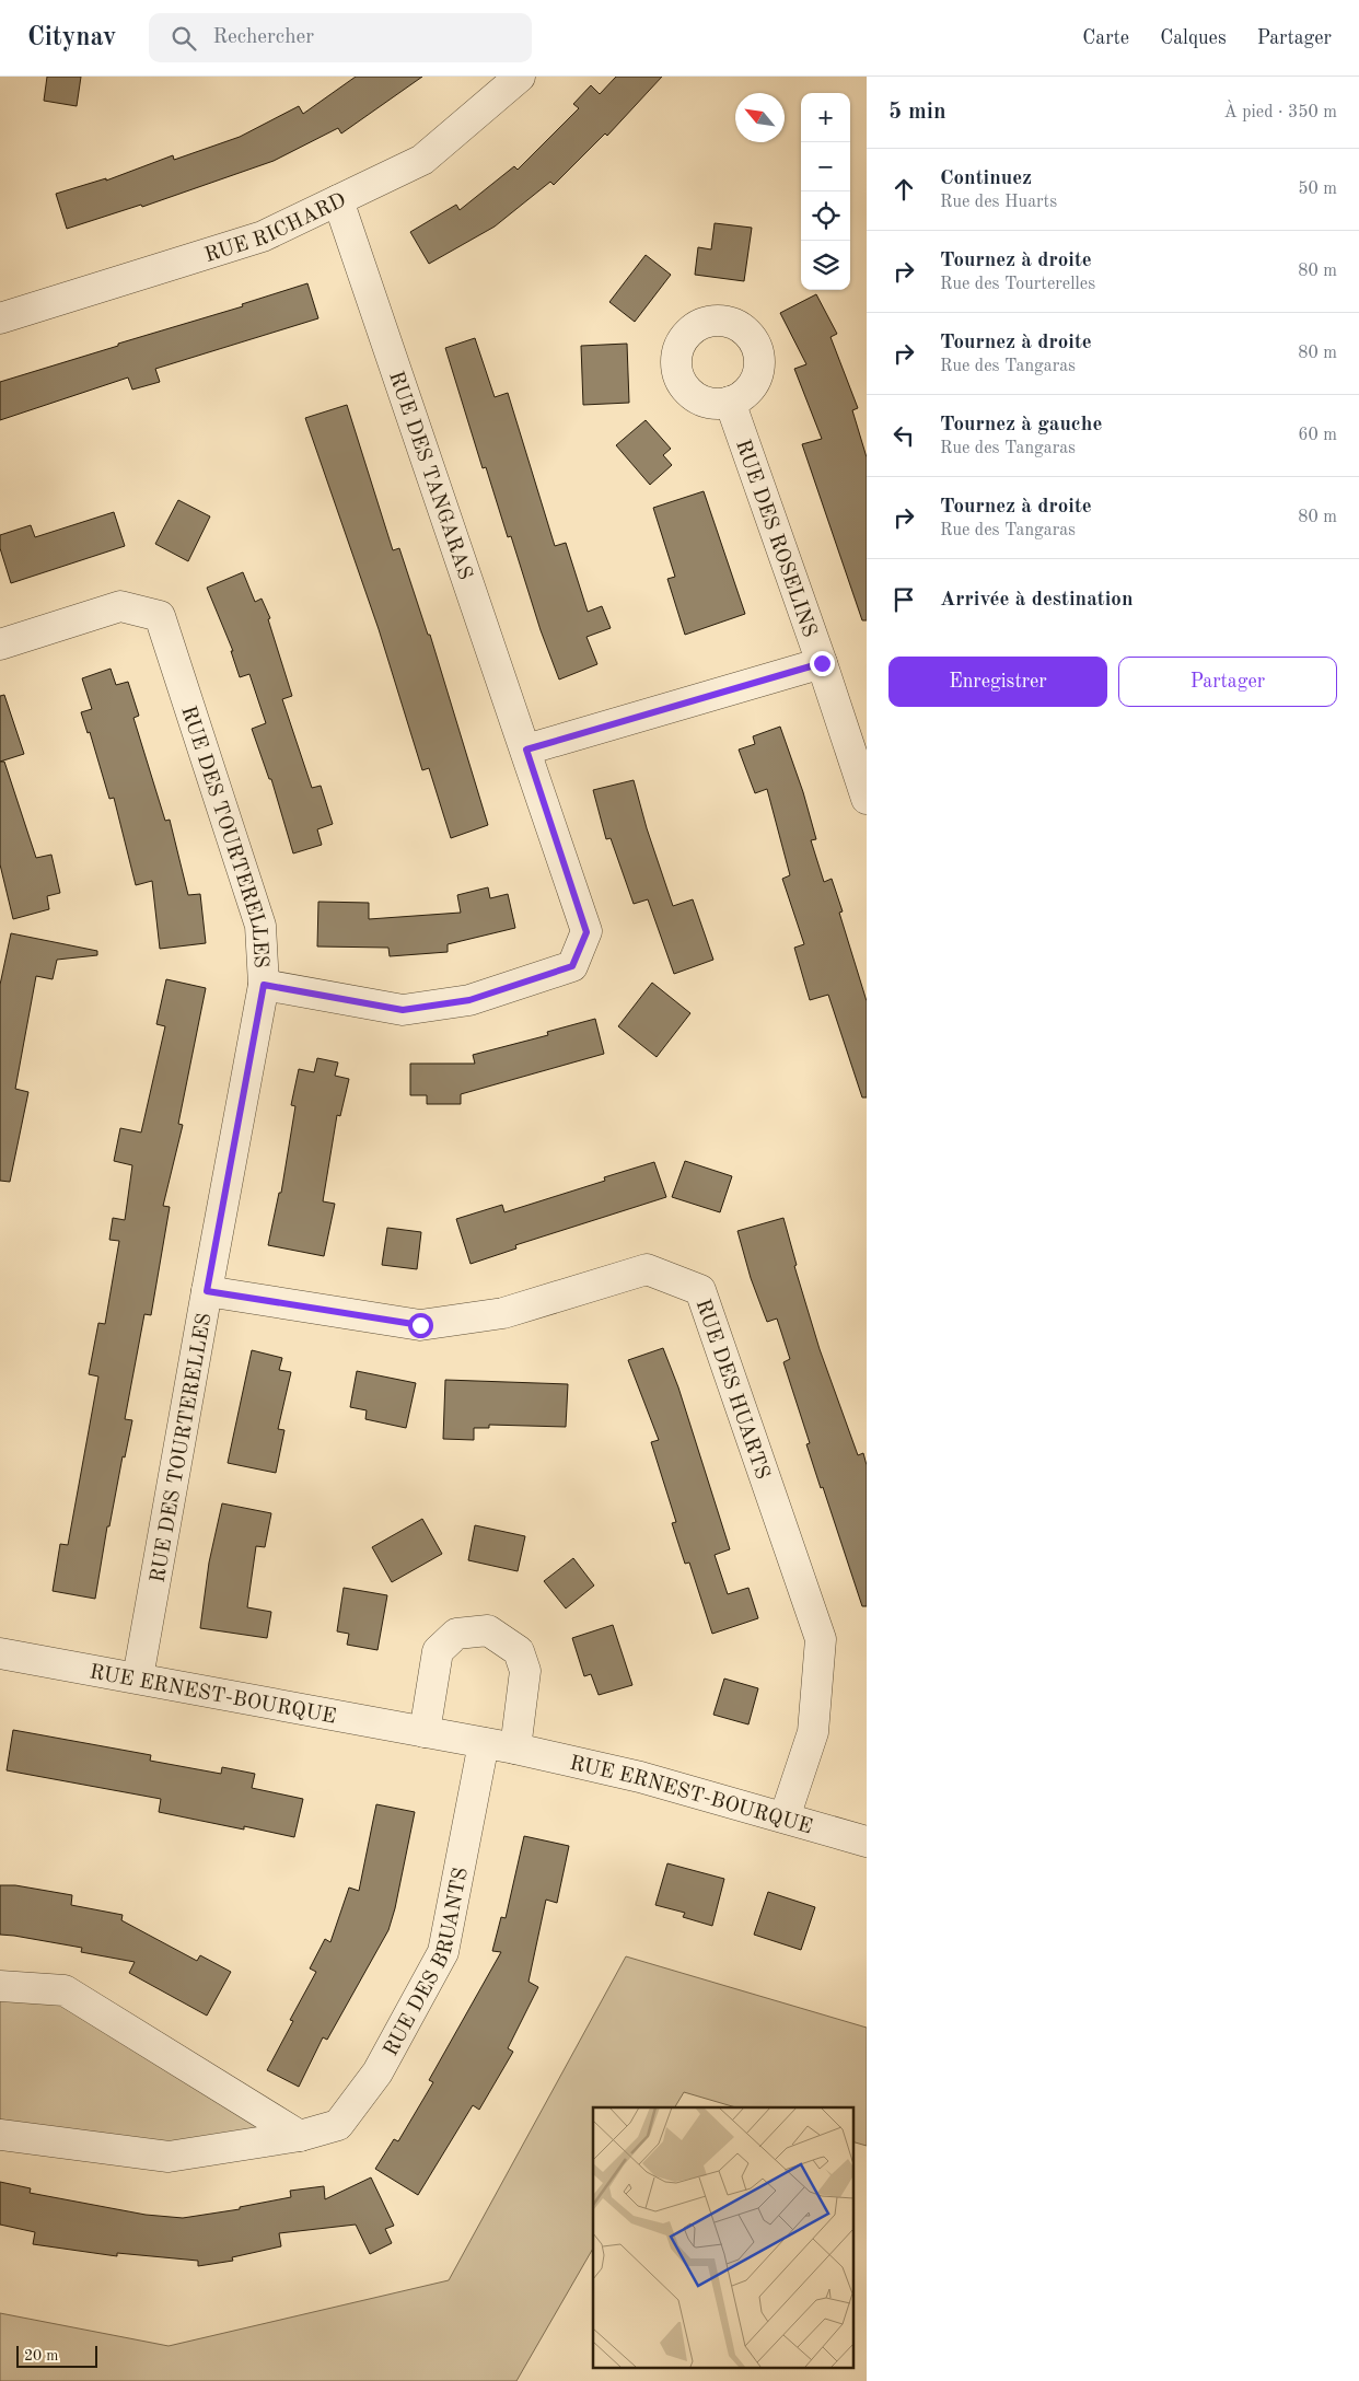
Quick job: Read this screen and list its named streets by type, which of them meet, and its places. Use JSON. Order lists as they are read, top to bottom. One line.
{"streets":{"street":["RUE RICHARD","RUE DES TANGARAS","RUE DES ROSELINS","RUE DES TOURTERELLES","RUE DES HUARTS","RUE ERNEST-BOURQUE","RUE DES BRUANTS"]},"crossings":[["RUE RICHARD","RUE DES TANGARAS"],["RUE DES TANGARAS","RUE DES TOURTERELLES"],["RUE DES TOURTERELLES","RUE DES HUARTS"],["RUE DES TOURTERELLES","RUE ERNEST-BOURQUE"],["RUE DES HUARTS","RUE ERNEST-BOURQUE"],["RUE ERNEST-BOURQUE","RUE DES BRUANTS"]],"scale_bar":"20 m","north":"top left","page":{"header":"Citynav","search":"Rechercher","nav":["Carte","Calques","Partager"],"heading":["5 min","À pied · 350 m"],"map_buttons":["+","−"],"list":[["Continuez","Rue des Huarts","50 m"],["Tournez à droite","Rue des Tourterelles","80 m"],["Tournez à droite","Rue des Tangaras","80 m"],["Tournez à gauche","Rue des Tangaras","60 m"],["Tournez à droite","Rue des Tangaras","80 m"],"Arrivée à destination"],"buttons":["Enregistrer","Partager"],"scale":"20 m"}}
